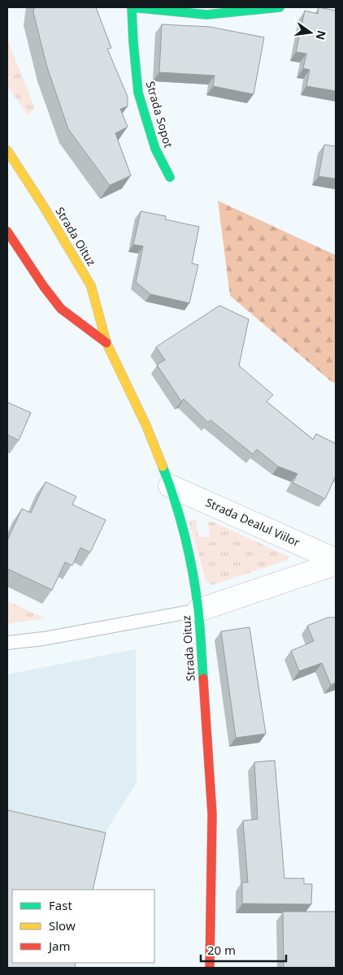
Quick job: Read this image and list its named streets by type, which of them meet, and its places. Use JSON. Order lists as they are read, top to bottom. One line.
{"streets":{"main road":["Strada Sopot","Strada Oituz"],"street":["Strada Dealul Viilor"]},"crossings":[["Strada Oituz","Strada Dealul Viilor"]],"legend":["Fast","Slow","Jam"],"scale_bar":"20 m","north":"right"}
